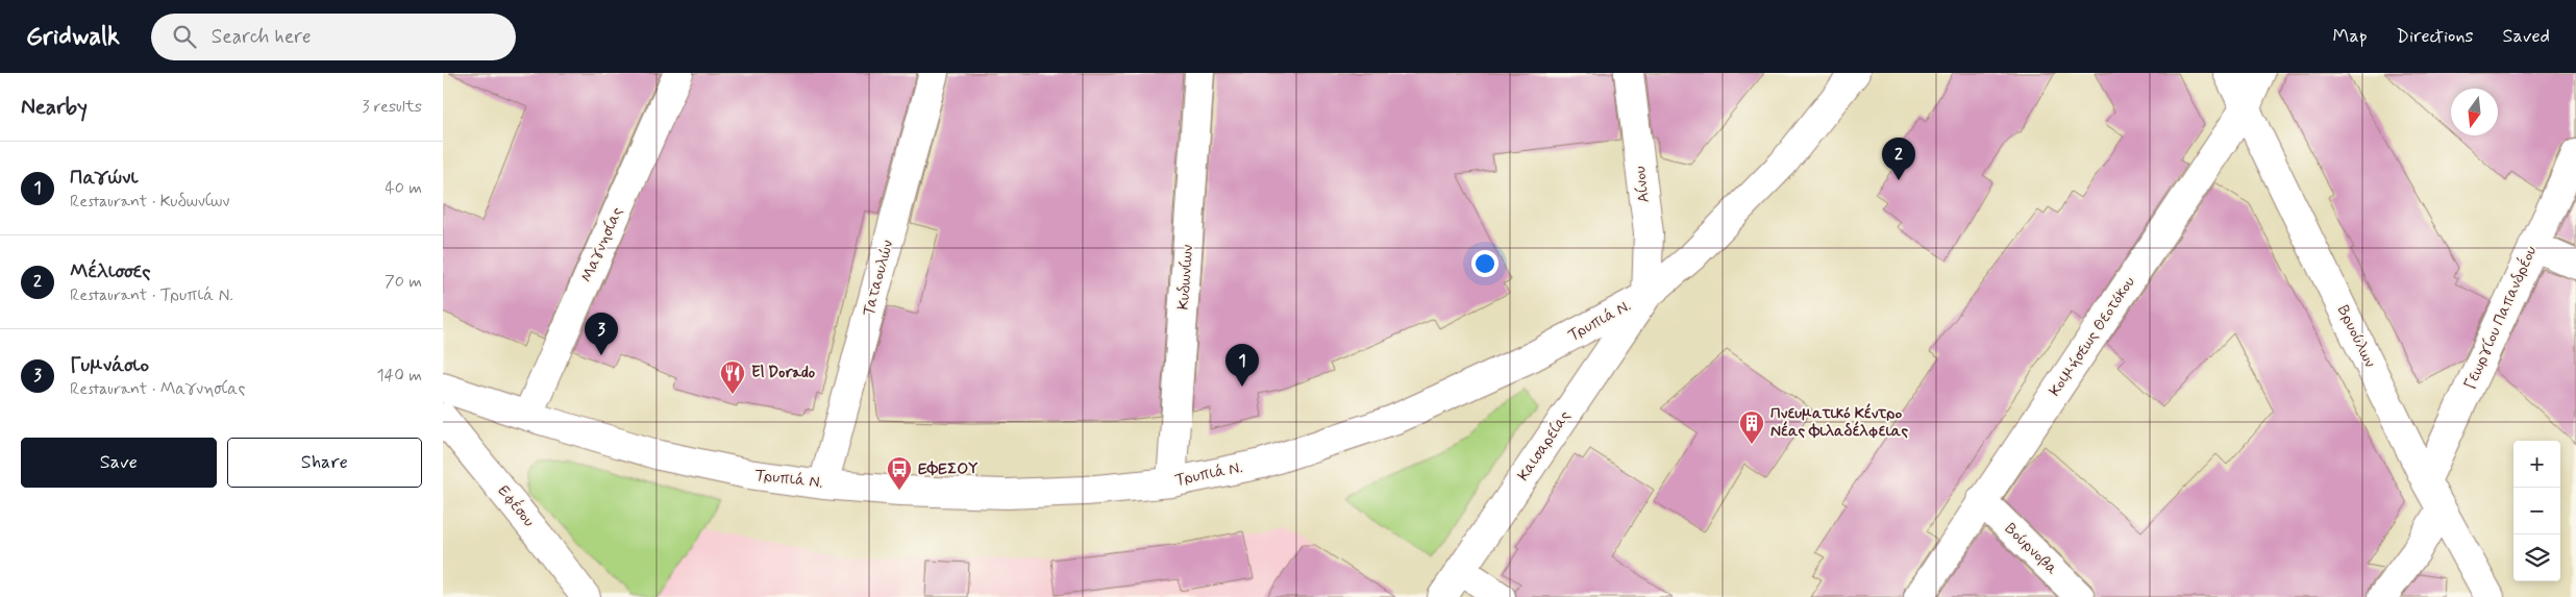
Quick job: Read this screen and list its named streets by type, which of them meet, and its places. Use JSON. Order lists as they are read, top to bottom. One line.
{"streets":{"street":["Αίνου","Μαγνησίας","Κυδωνίων","Ταταουλών","Γεωργίου Παπανδρέου","Τρυπιά Ν.","Κοιμήσεως Θεοτόκου","Βρυούλων","Καισαρείας","Εφέσου","Βούρνοβα"]},"crossings":[["Αίνου","Τρυπιά Ν."],["Αίνου","Καισαρείας"],["Μαγνησίας","Τρυπιά Ν."],["Κυδωνίων","Τρυπιά Ν."],["Ταταουλών","Τρυπιά Ν."],["Γεωργίου Παπανδρέου","Βρυούλων"],["Τρυπιά Ν.","Καισαρείας"],["Κοιμήσεως Θεοτόκου","Βρυούλων"],["Κοιμήσεως Θεοτόκου","Βούρνοβα"]],"places":{"restaurant":["El Dorado"],"building":["Πνευματικό Κέντρο Νέας Φιλαδέλφειας"],"bus stop":["ΕΦΕΣΟΥ"]},"north":"bottom","page":{"header":"Gridwalk","search":"Search here","nav":["Map","Directions","Saved"],"heading":["Nearby","3 results"],"pins":["2","3","1"],"list":[{"mark":"1","name":"Παγώνι","note":"Restaurant · Κυδωνίων","value":"40 m"},{"mark":"2","name":"Μέλισσες","note":"Restaurant · Τρυπιά Ν.","value":"70 m"},{"mark":"3","name":"Γυμνάσιο","note":"Restaurant · Μαγνησίας","value":"140 m"}],"buttons":["Save","Share"],"map_buttons":["+","−"]}}
